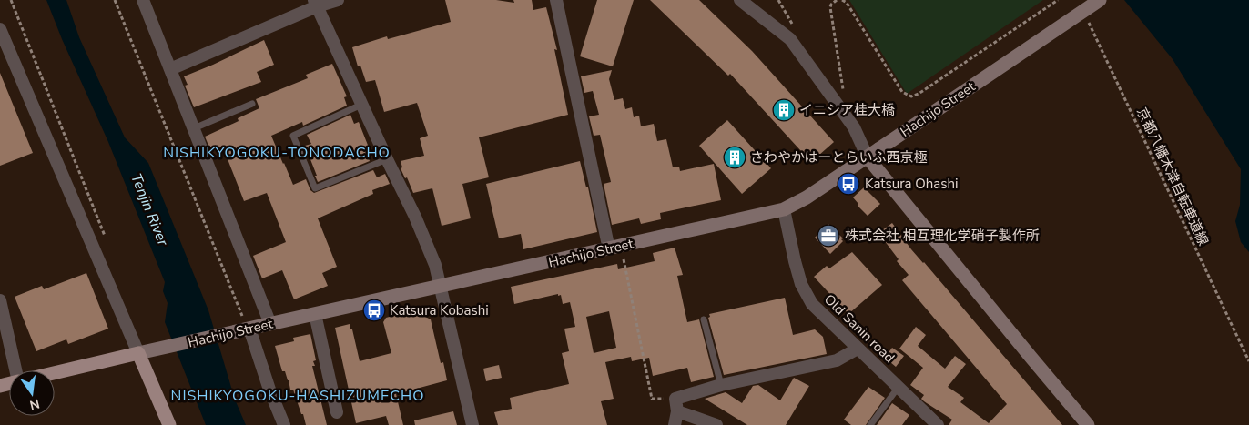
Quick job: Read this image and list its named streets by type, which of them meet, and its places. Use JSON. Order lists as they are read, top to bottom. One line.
{"streets":{"main road":["Hachijo Street"],"street":["Old Sanin road"],"path":["京都八幡木津自転車道線"]},"crossings":[["Hachijo Street","Old Sanin road"]],"districts":["NISHIKYOGOKU-TONODACHO","NISHIKYOGOKU-HASHIZUMECHO"],"water":["Tenjin River"],"places":{"building":["イニシア桂大橋","さわやかはーとらいふ西京極"],"bus stop":["Katsura Ohashi","Katsura Kobashi"],"office":["株式会社 相互理化学硝子製作所"]},"north":"bottom"}
